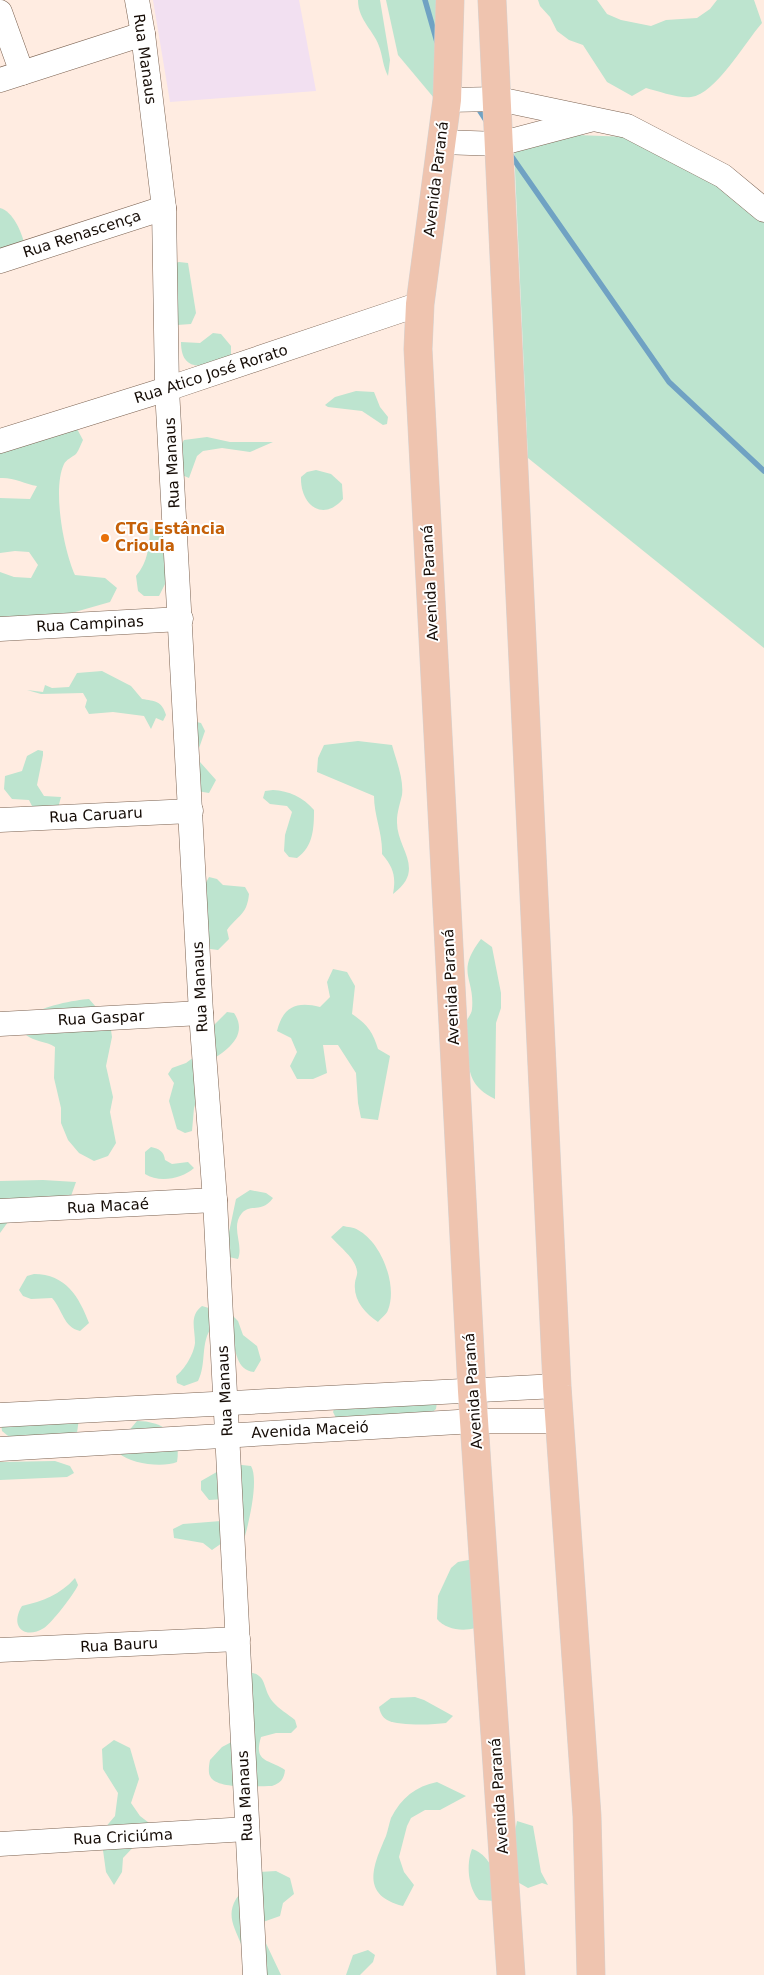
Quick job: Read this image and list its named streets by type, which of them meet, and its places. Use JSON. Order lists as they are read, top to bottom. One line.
{"streets":{"main road":["Avenida Paraná"],"street":["Rua Manaus","Rua Renascença","Rua Atico José Rorato","Rua Campinas","Rua Caruaru","Rua Gaspar","Rua Macaé","Avenida Maceió","Rua Bauru","Rua Criciúma"]},"crossings":[["Rua Manaus","Rua Renascença"],["Rua Manaus","Rua Atico José Rorato"],["Rua Manaus","Rua Campinas"],["Rua Manaus","Rua Caruaru"],["Rua Manaus","Rua Gaspar"],["Rua Manaus","Rua Macaé"],["Rua Manaus","Avenida Maceió"],["Rua Manaus","Rua Bauru"],["Rua Manaus","Rua Criciúma"],["Avenida Paraná","Rua Atico José Rorato"],["Avenida Paraná","Avenida Maceió"]],"places":["CTG Estância Crioula"]}
